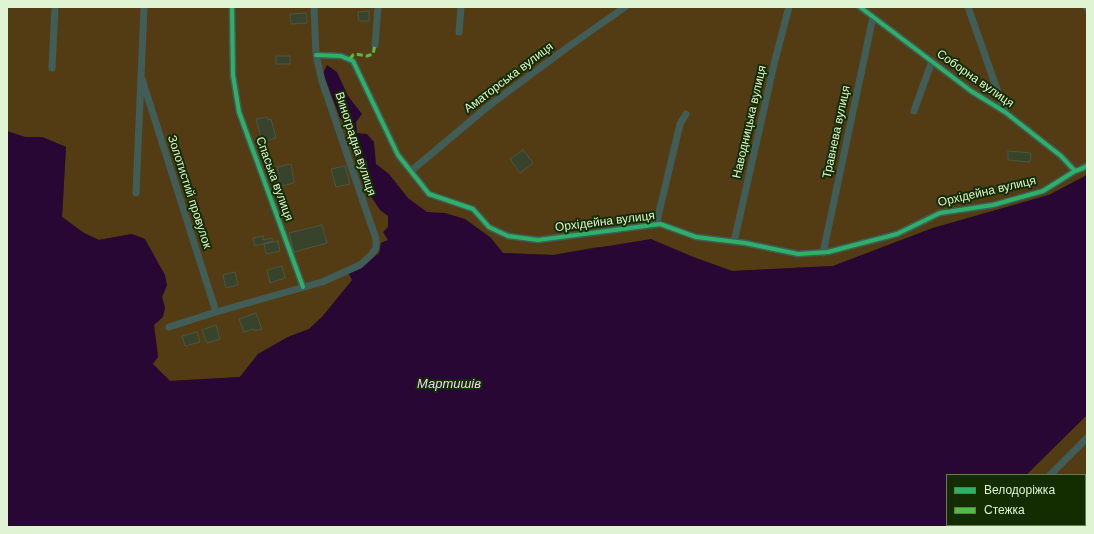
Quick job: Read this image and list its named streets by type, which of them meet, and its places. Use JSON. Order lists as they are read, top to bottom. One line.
{"streets":{"street":["Аматорська вулиця","Соборна вулиця","Наводницька вулиця","Травнева вулиця","Виноградна вулиця","Спаська вулиця","Золотистий провулок","Орхідейна вулиця"]},"crossings":[["Аматорська вулиця","Орхідейна вулиця"],["Соборна вулиця","Травнева вулиця"],["Соборна вулиця","Орхідейна вулиця"],["Наводницька вулиця","Орхідейна вулиця"],["Травнева вулиця","Орхідейна вулиця"],["Виноградна вулиця","Спаська вулиця"],["Виноградна вулиця","Орхідейна вулиця"]],"water":["Мартишів"],"legend":["Велодоріжка","Стежка"]}
